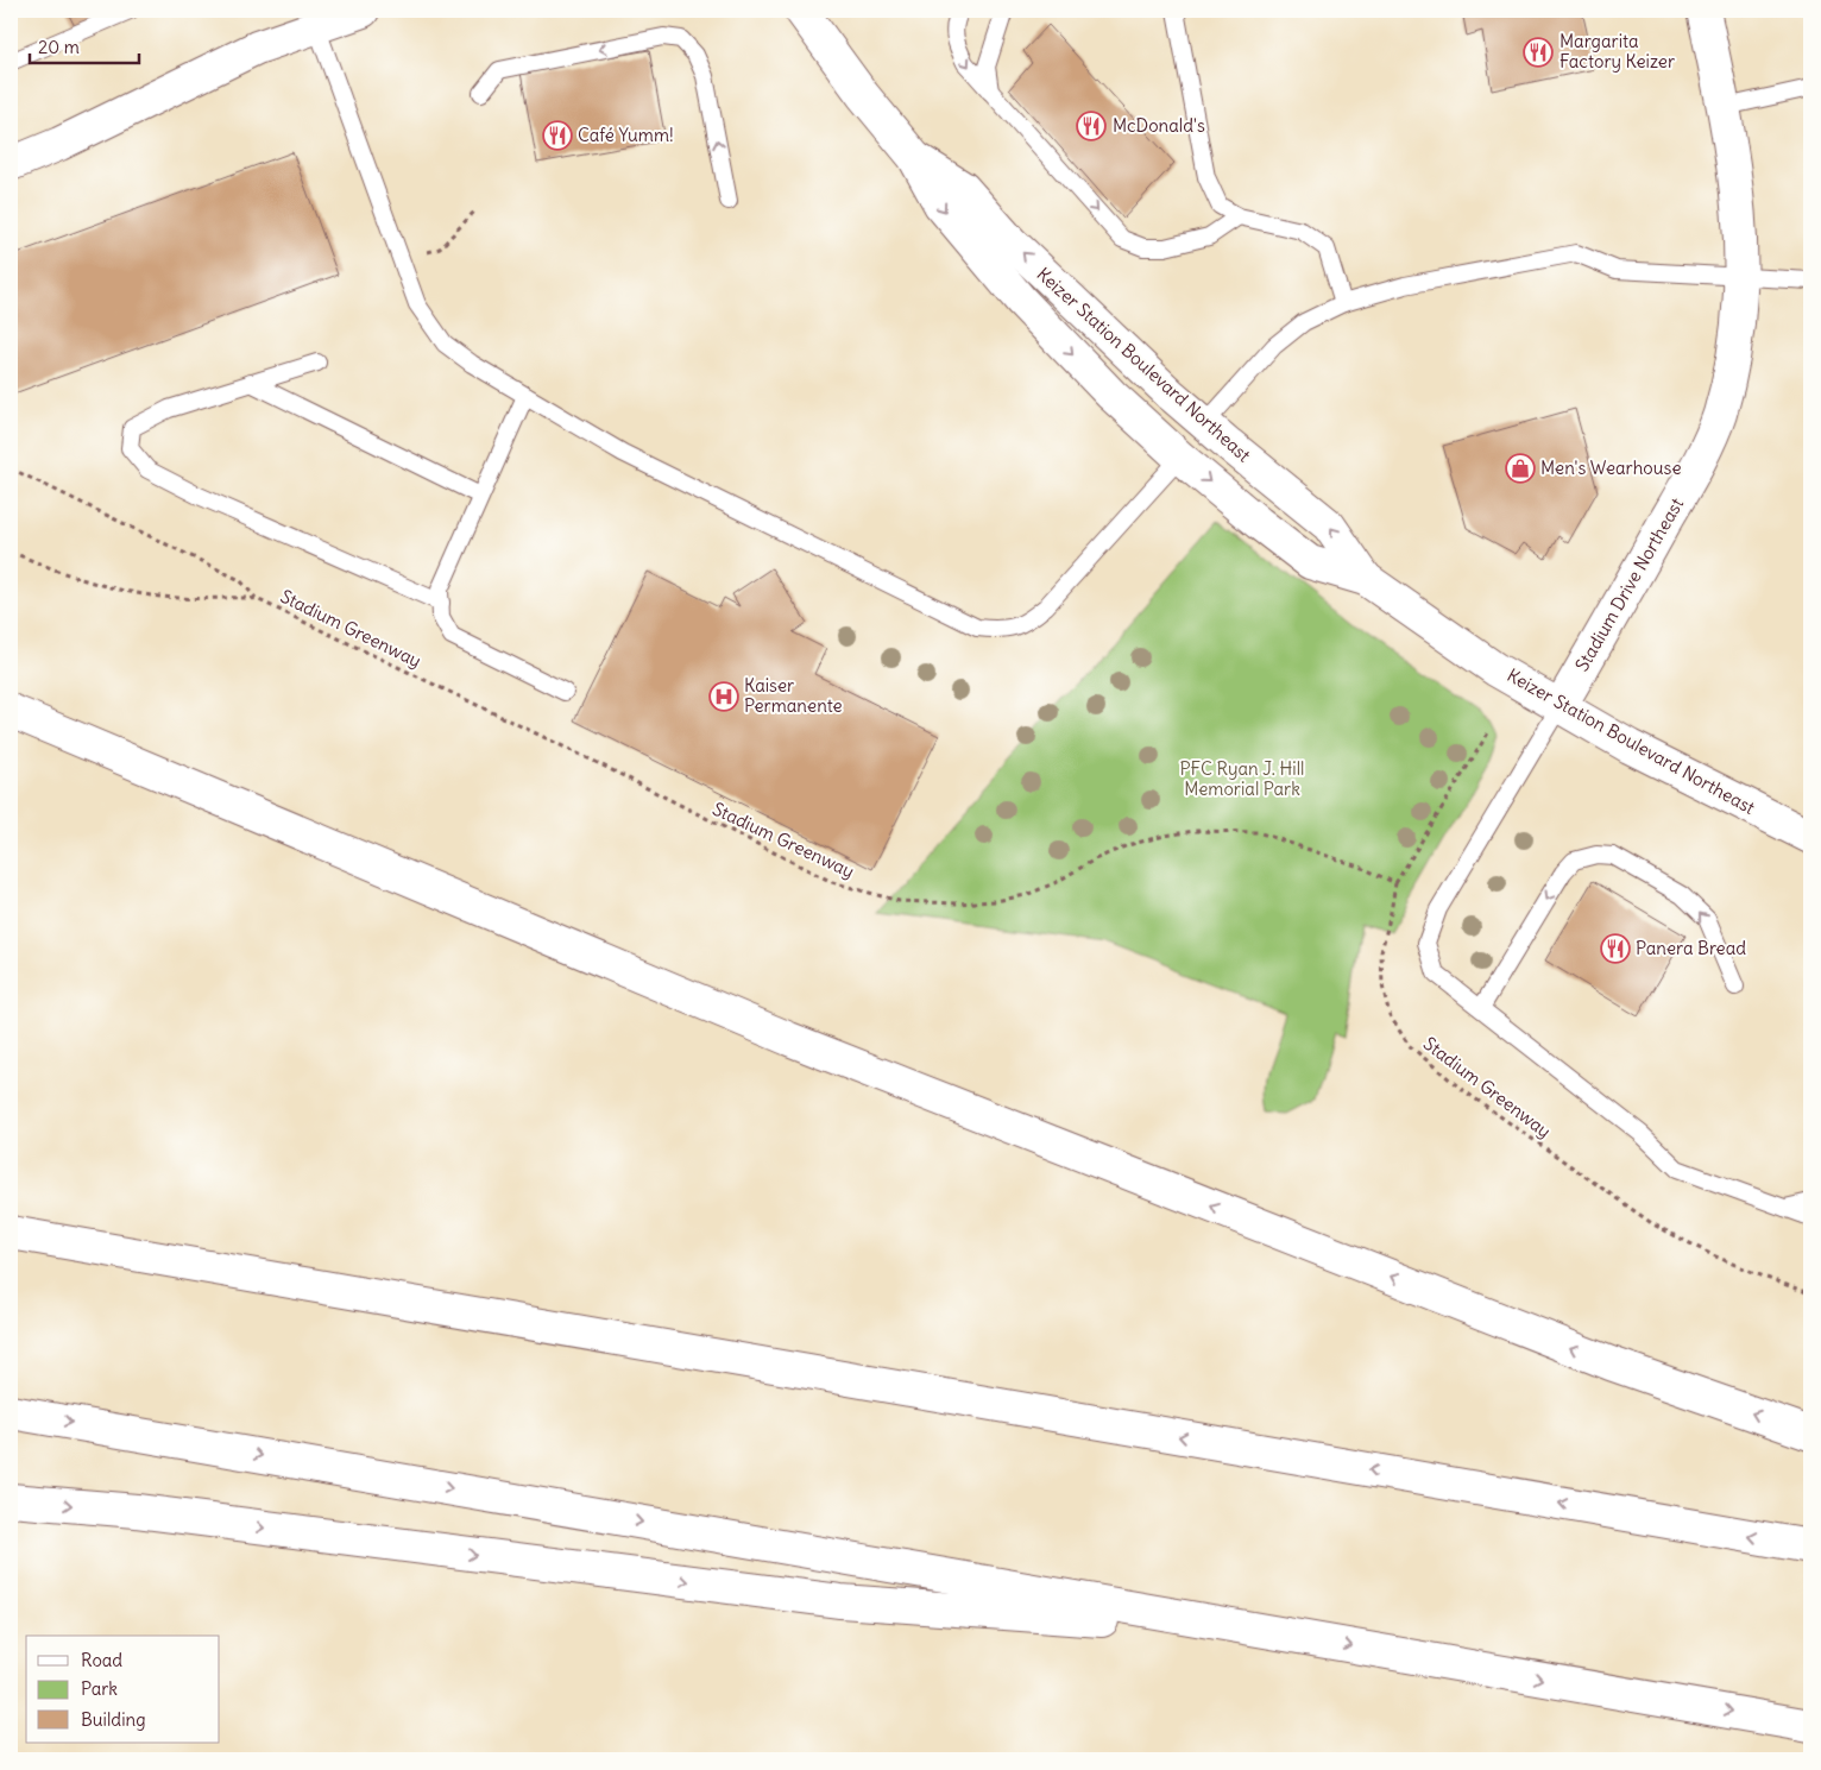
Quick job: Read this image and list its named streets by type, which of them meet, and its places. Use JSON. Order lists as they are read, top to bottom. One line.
{"streets":{"main road":["Keizer Station Boulevard Northeast","Stadium Drive Northeast"],"path":["Stadium Greenway"]},"crossings":[["Keizer Station Boulevard Northeast","Stadium Drive Northeast"]],"parks":["PFC Ryan J. Hill Memorial Park"],"places":{"restaurant":["Margarita Factory Keizer","McDonald's","Café Yumm!","Panera Bread"],"shop":["Men's Wearhouse"],"hospital":["Kaiser Permanente"]},"legend":["Road","Park","Building"],"scale_bar":"20 m"}
